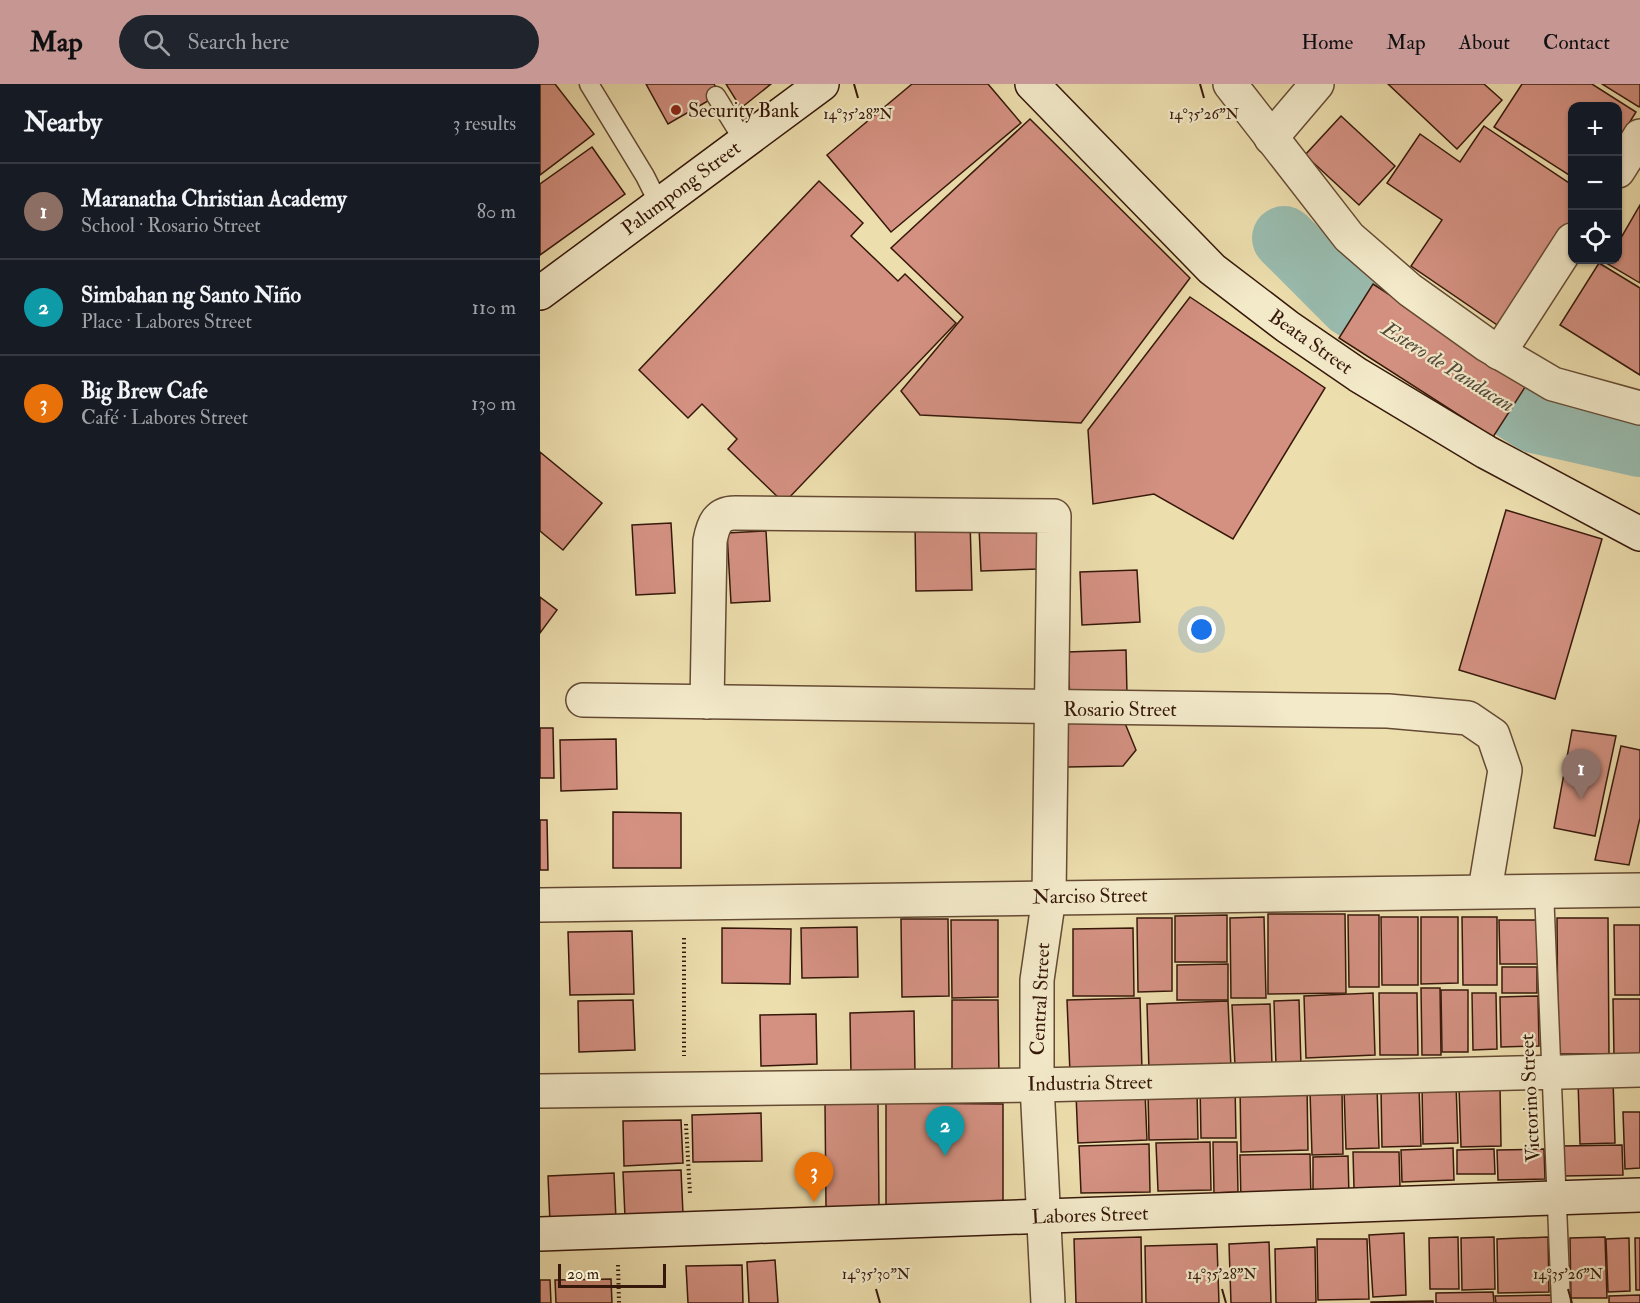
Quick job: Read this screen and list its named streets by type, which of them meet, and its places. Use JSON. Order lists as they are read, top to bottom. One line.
{"streets":{"street":["Palumpong Street","Beata Street","Rosario Street","Narciso Street","Central Street","Industria Street","Labores Street"],"lane":["Victorino Street"]},"crossings":[["Rosario Street","Narciso Street"],["Rosario Street","Central Street"],["Narciso Street","Central Street"],["Narciso Street","Victorino Street"],["Central Street","Industria Street"],["Central Street","Labores Street"],["Industria Street","Victorino Street"],["Victorino Street","Labores Street"]],"water":["Estero de Pandacan"],"places":["Security Bank"],"scale_bar":"20 m","page":{"header":"Map","search":"Search here","nav":["Home","Map","About","Contact"],"heading":["Nearby","3 results"],"map_buttons":["+","−"],"list":[{"mark":"1","name":"Maranatha Christian Academy","note":"School · Rosario Street","value":"80 m"},{"mark":"2","name":"Simbahan ng Santo Niño","note":"Place · Labores Street","value":"110 m"},{"mark":"3","name":"Big Brew Cafe","note":"Café · Labores Street","value":"130 m"}],"pins":["1","2","3"],"scale":"20 m"},"coordinates":["14°35'28\"N","14°35'26\"N","14°35'30\"N"]}
